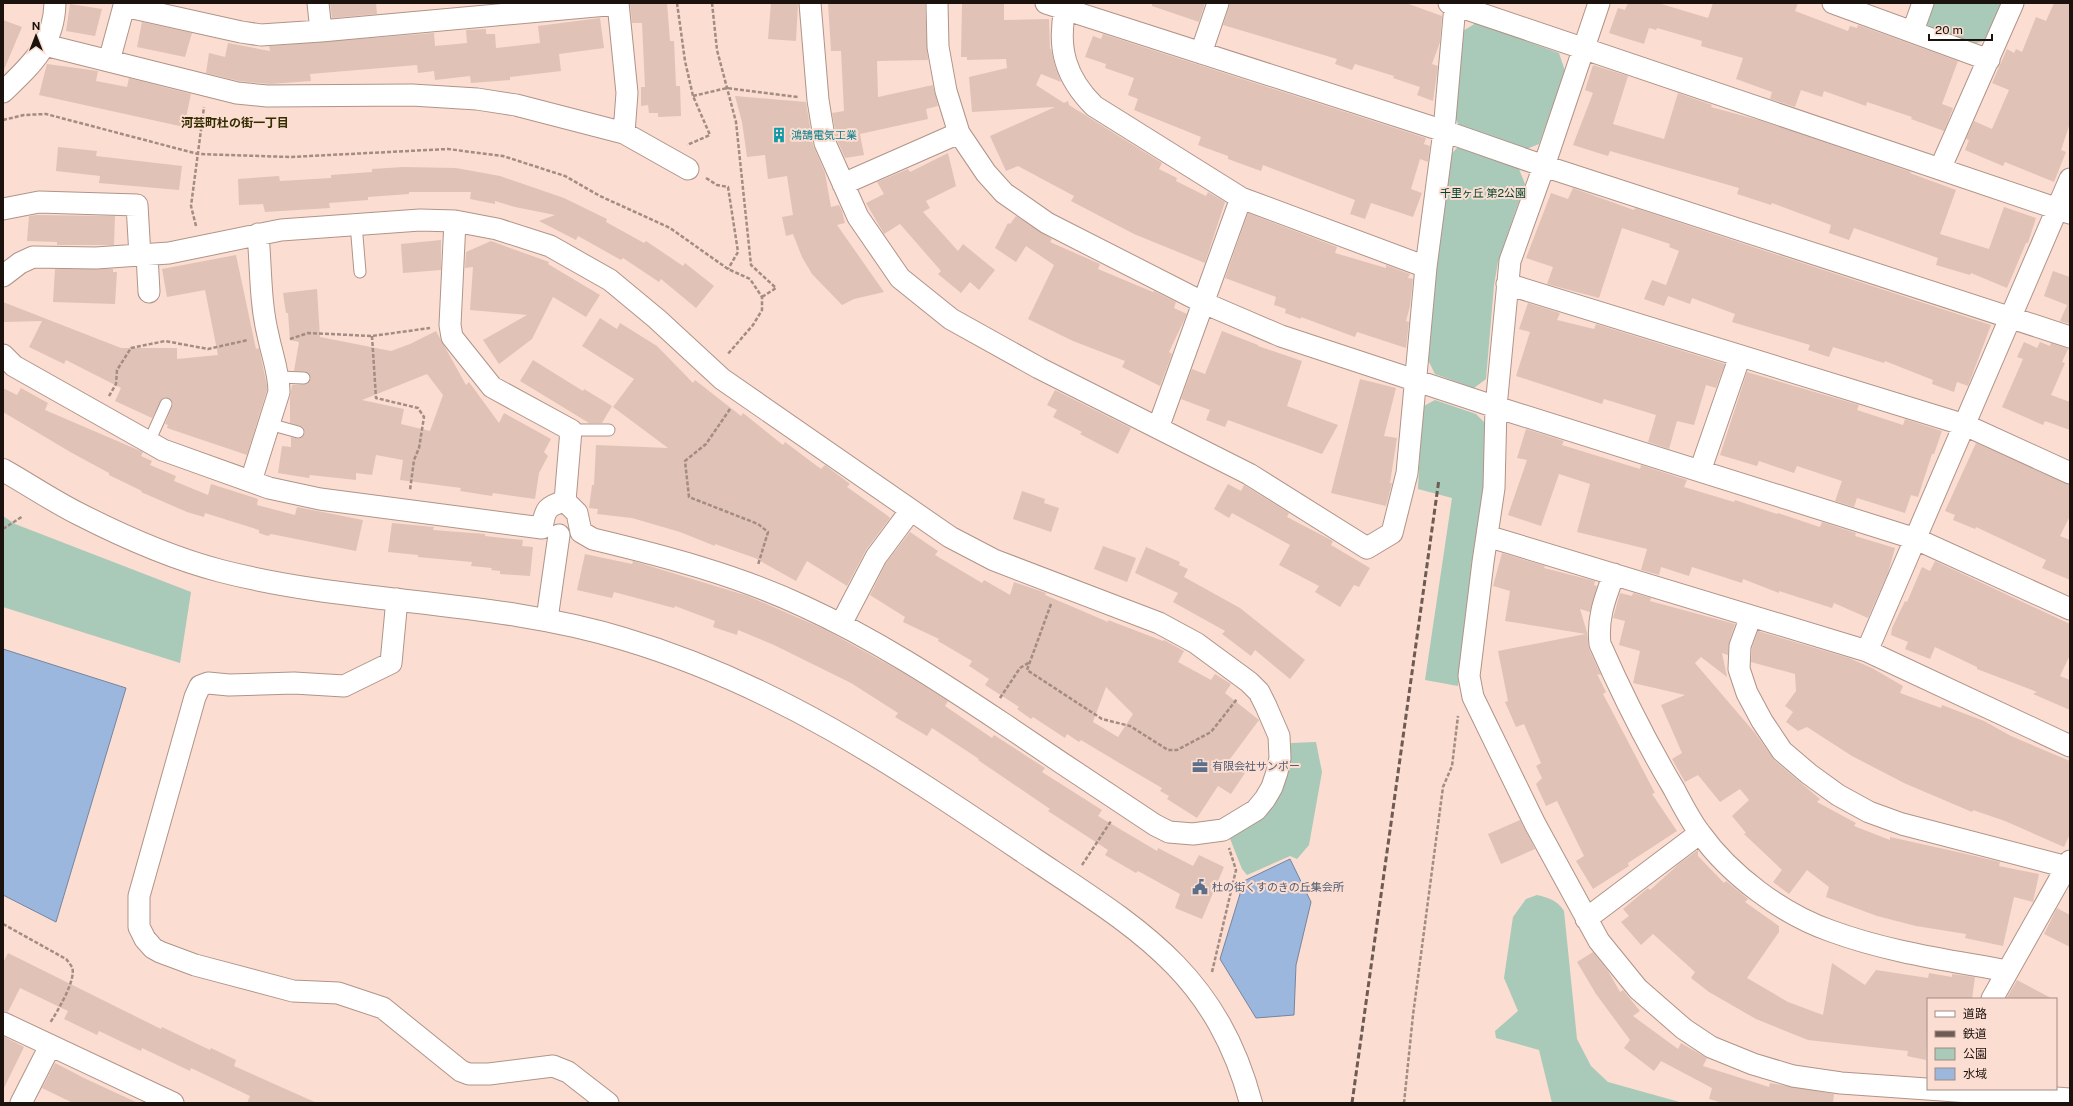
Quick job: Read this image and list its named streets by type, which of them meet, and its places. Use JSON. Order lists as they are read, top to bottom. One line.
{"districts":["河芸町杜の街一丁目"],"parks":["千里ヶ丘 第2公園"],"places":{"building":["鴻鵠電気工業"],"office":["有限会社サンポー"],"public building":["杜の街くすのきの丘集会所"]},"legend":["道路","鉄道","公園","水域"],"scale_bar":"20 m","north":"top"}
